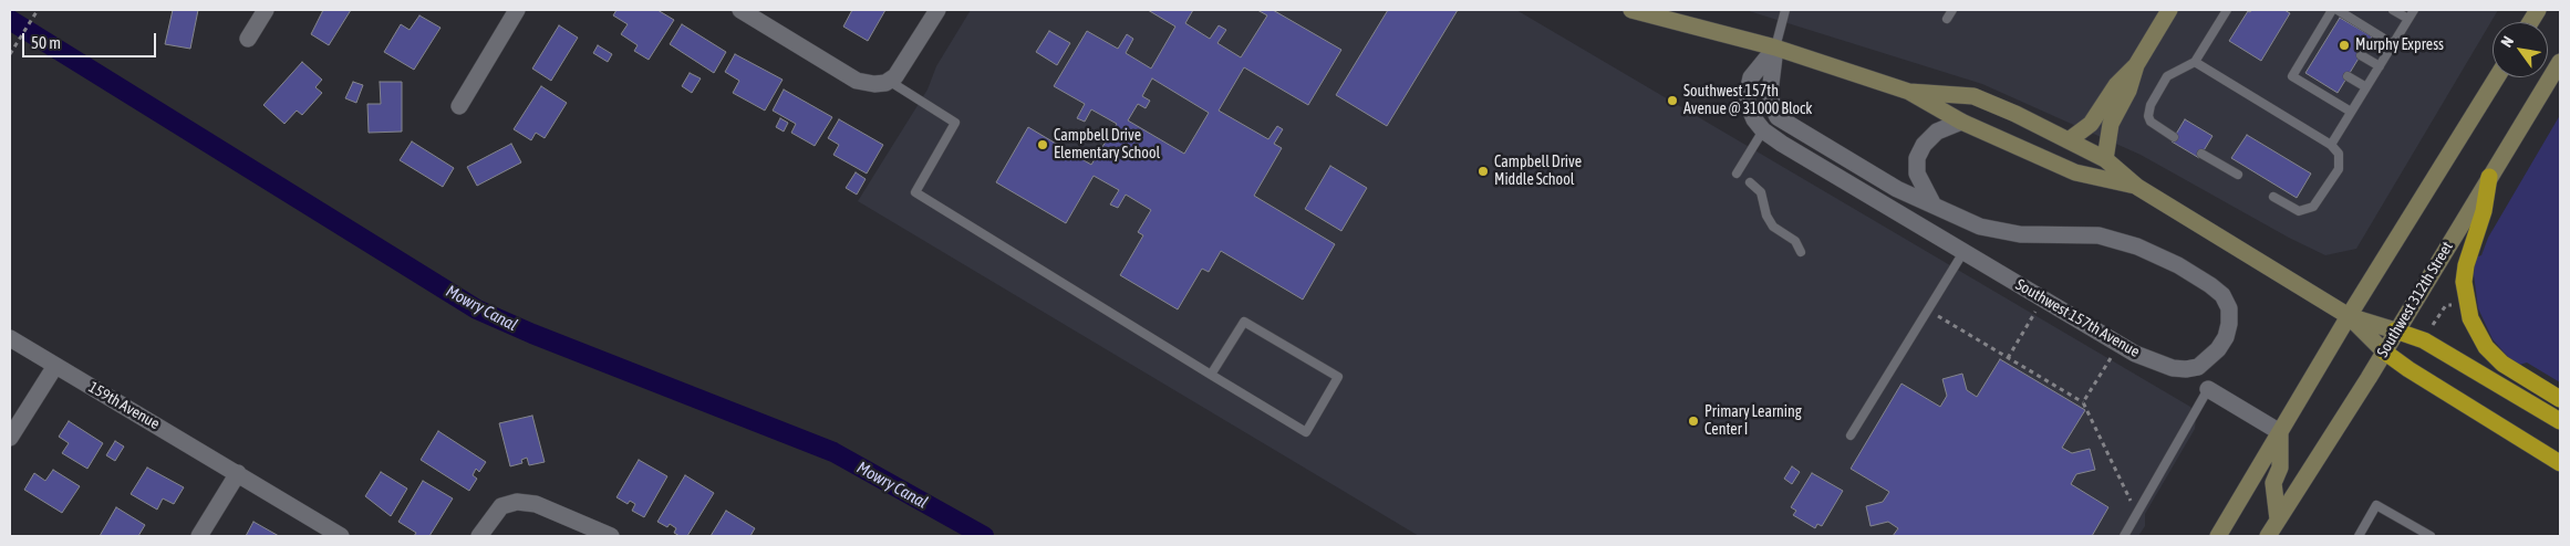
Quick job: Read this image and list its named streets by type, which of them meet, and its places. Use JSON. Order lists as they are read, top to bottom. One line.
{"streets":{"main road":["Southwest 312th Street"],"street":["Southwest 157th Avenue","159th Avenue"]},"water":["Mowry Canal"],"places":["Murphy Express","Southwest 157th Avenue @ 31000 Block","Campbell Drive Elementary School","Campbell Drive Middle School","Primary Learning Center I"],"scale_bar":"50 m","north":"top left"}
